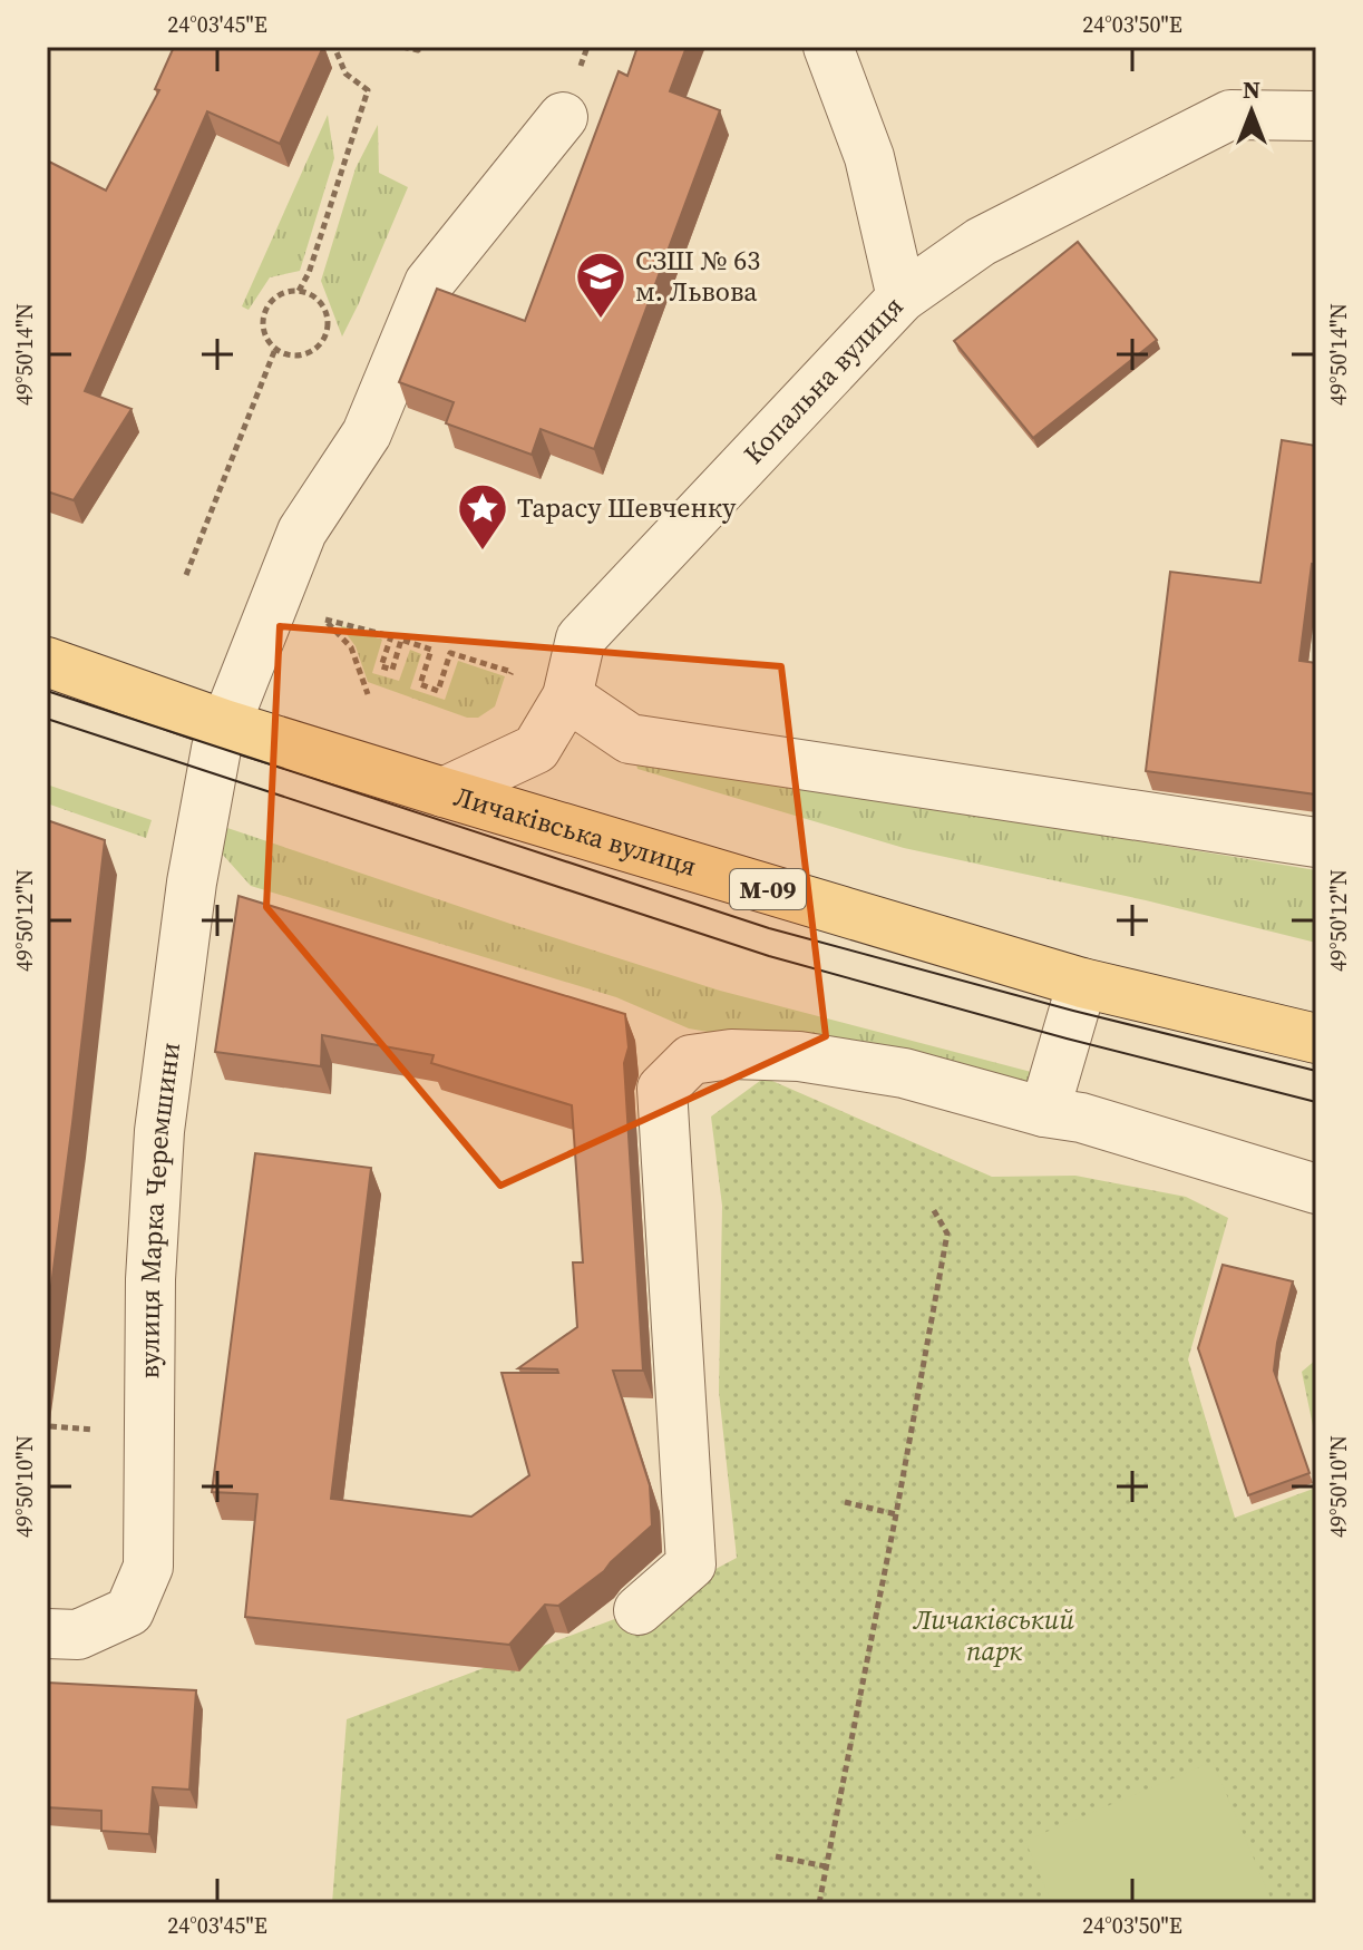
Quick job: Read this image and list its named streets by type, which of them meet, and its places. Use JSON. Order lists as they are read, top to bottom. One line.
{"streets":{"main road":["Личаківська вулиця","М-09"],"street":["Копальна вулиця","вулиця Марка Черемшини"]},"crossings":[["Копальна вулиця","Личаківська вулиця"],["Личаківська вулиця","вулиця Марка Черемшини"]],"parks":["Личаківський парк"],"places":{"school or university":["СЗШ № 63 м. Львова"],"place":["Тарасу Шевченку"]},"north":"top","coordinates":["24°03'45\"E","24°03'50\"E","49°50'14\"N","49°50'12\"N","49°50'10\"N"]}
